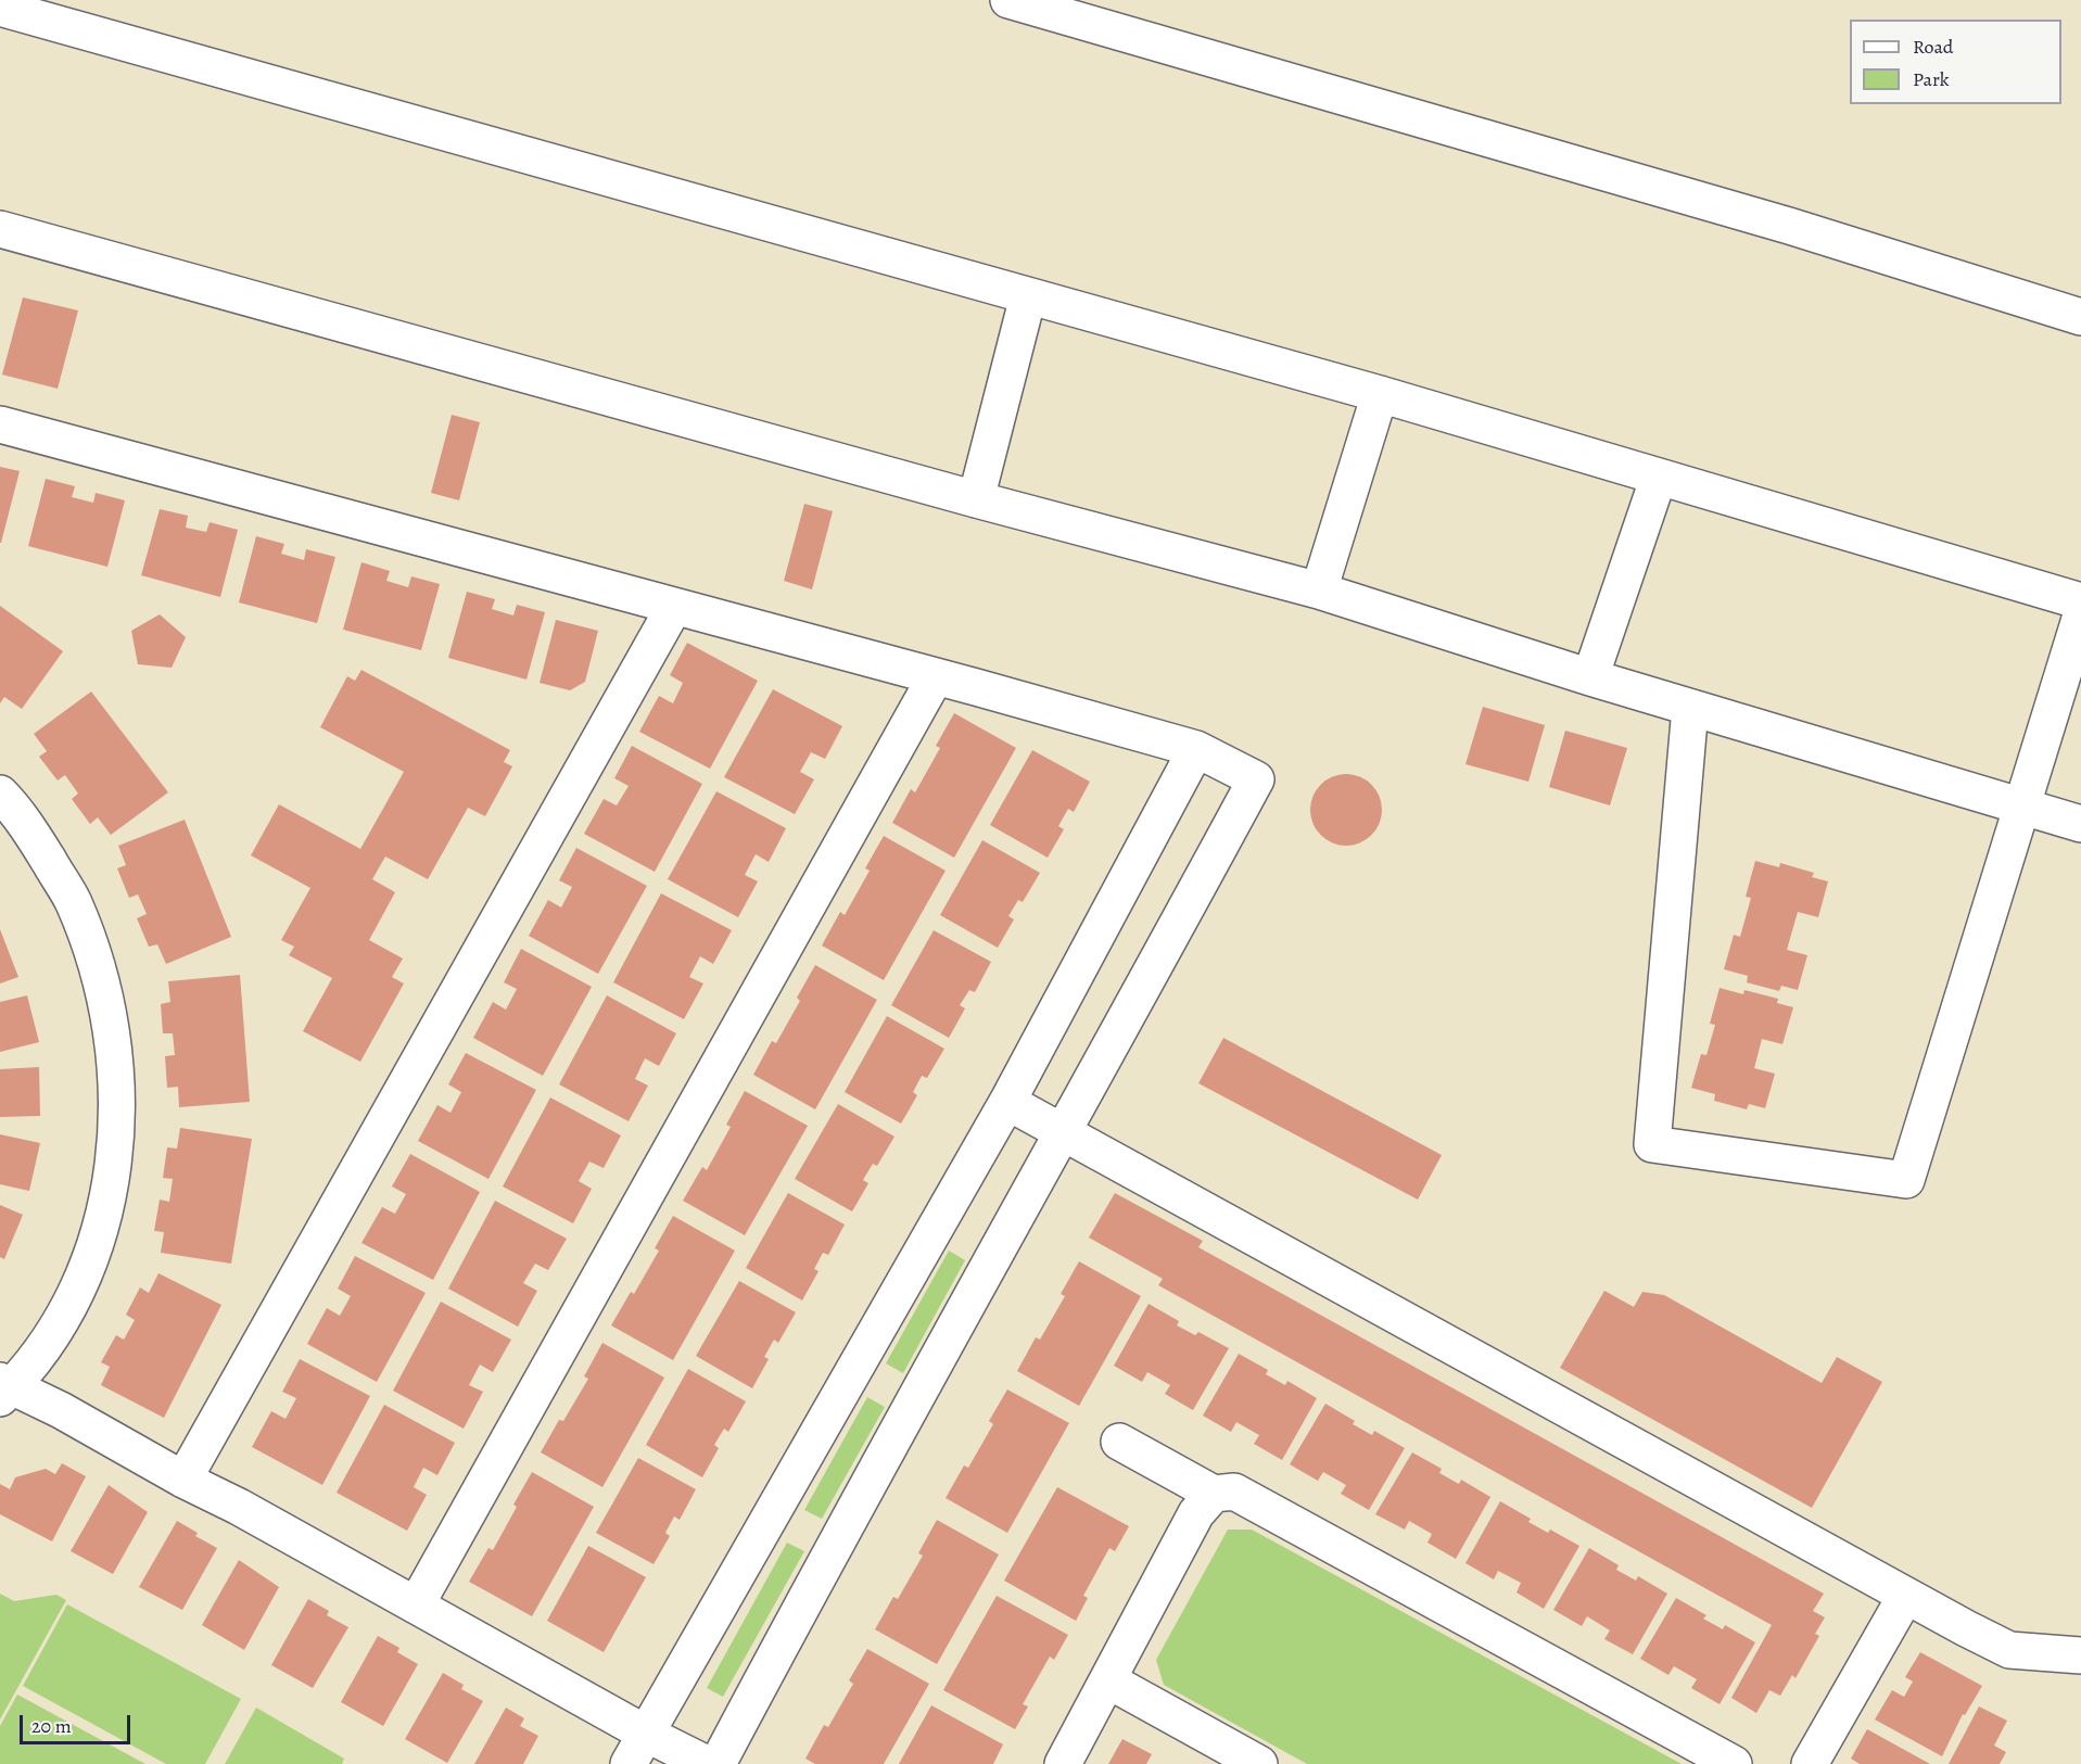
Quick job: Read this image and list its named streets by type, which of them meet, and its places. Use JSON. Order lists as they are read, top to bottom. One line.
{"legend":["Road","Park"],"scale_bar":"20 m"}
